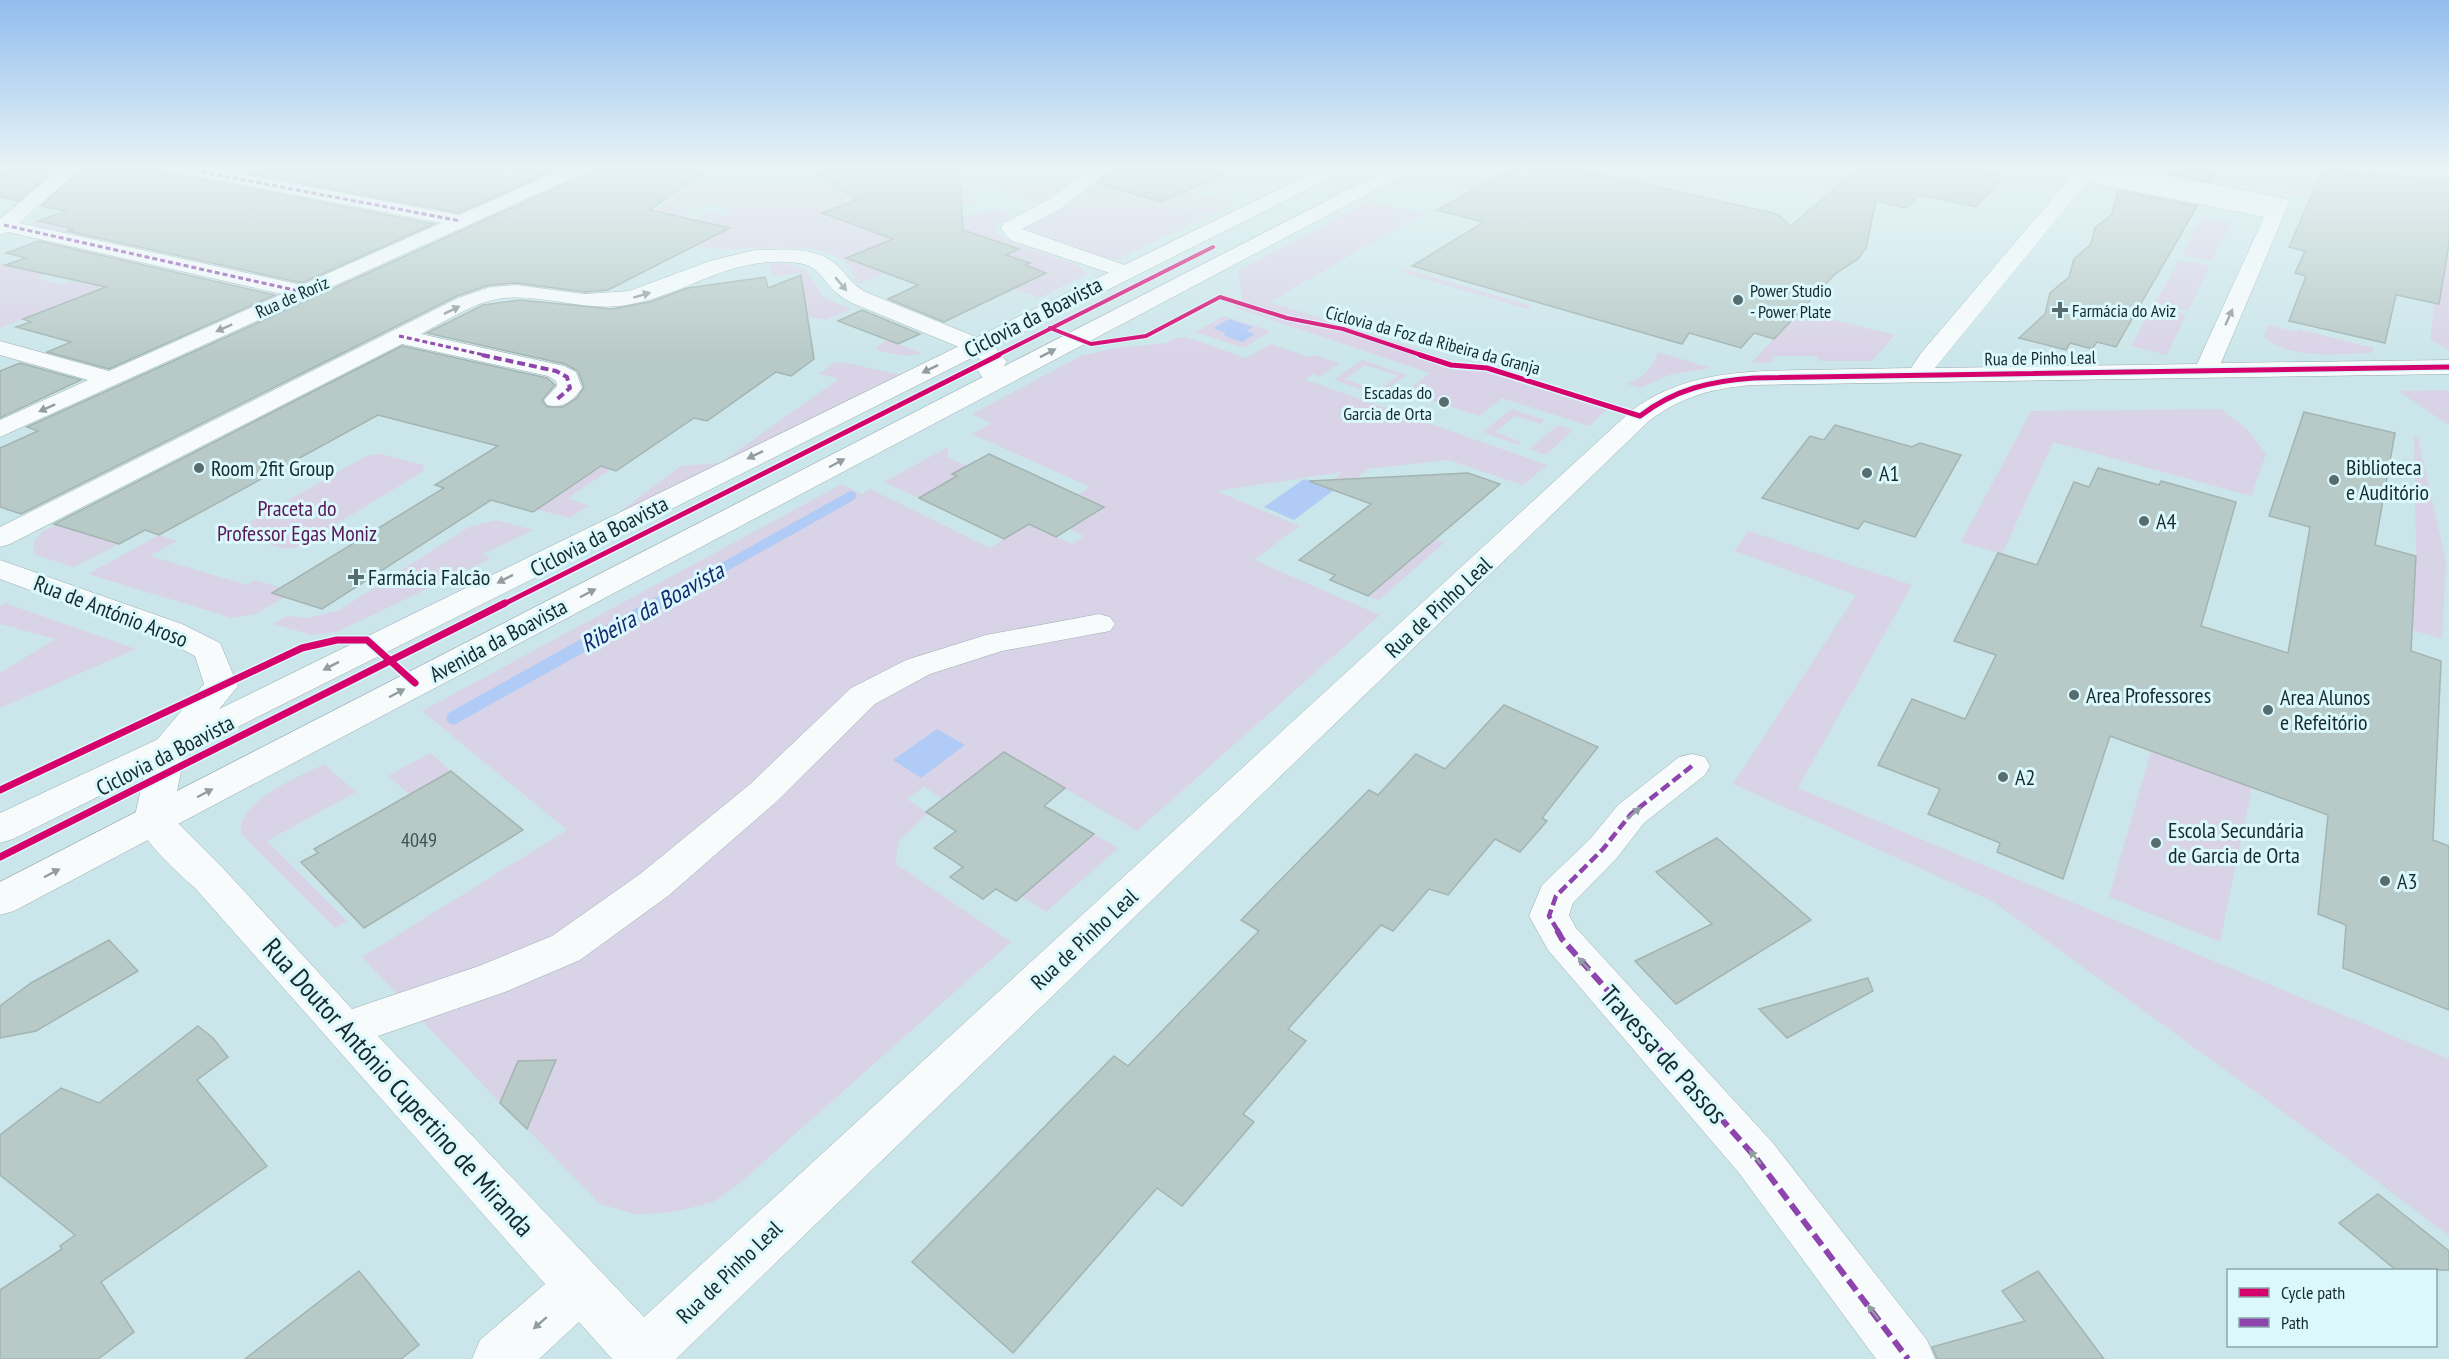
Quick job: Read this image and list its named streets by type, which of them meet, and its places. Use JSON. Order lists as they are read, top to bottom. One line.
{"streets":{"street":["Rua de Roriz","Rua de Pinho Leal","Rua de António Aroso","Avenida da Boavista","Travessa de Passos","Rua Doutor António Cupertino de Miranda"],"cycle path":["Ciclovia da Boavista"]},"crossings":[["Rua de Pinho Leal","Rua Doutor António Cupertino de Miranda"],["Rua de António Aroso","Avenida da Boavista"],["Rua de António Aroso","Rua Doutor António Cupertino de Miranda"],["Avenida da Boavista","Rua Doutor António Cupertino de Miranda"]],"one_way":["Travessa de Passos"],"water":["Ribeira da Boavista"],"parks":["Praceta do Professor Egas Moniz"],"places":{"other":["Power Studio - Power Plate","Escadas do Garcia de Orta","Room 2fit Group","A1","Biblioteca e Auditório","A4","Area Professores","Area Alunos e Refeitório","A2","Escola Secundária de Garcia de Orta","A3"],"health":["Farmácia do Aviz","Farmácia Falcão"]},"house_numbers":["4049"],"legend":["Cycle path","Path"]}
